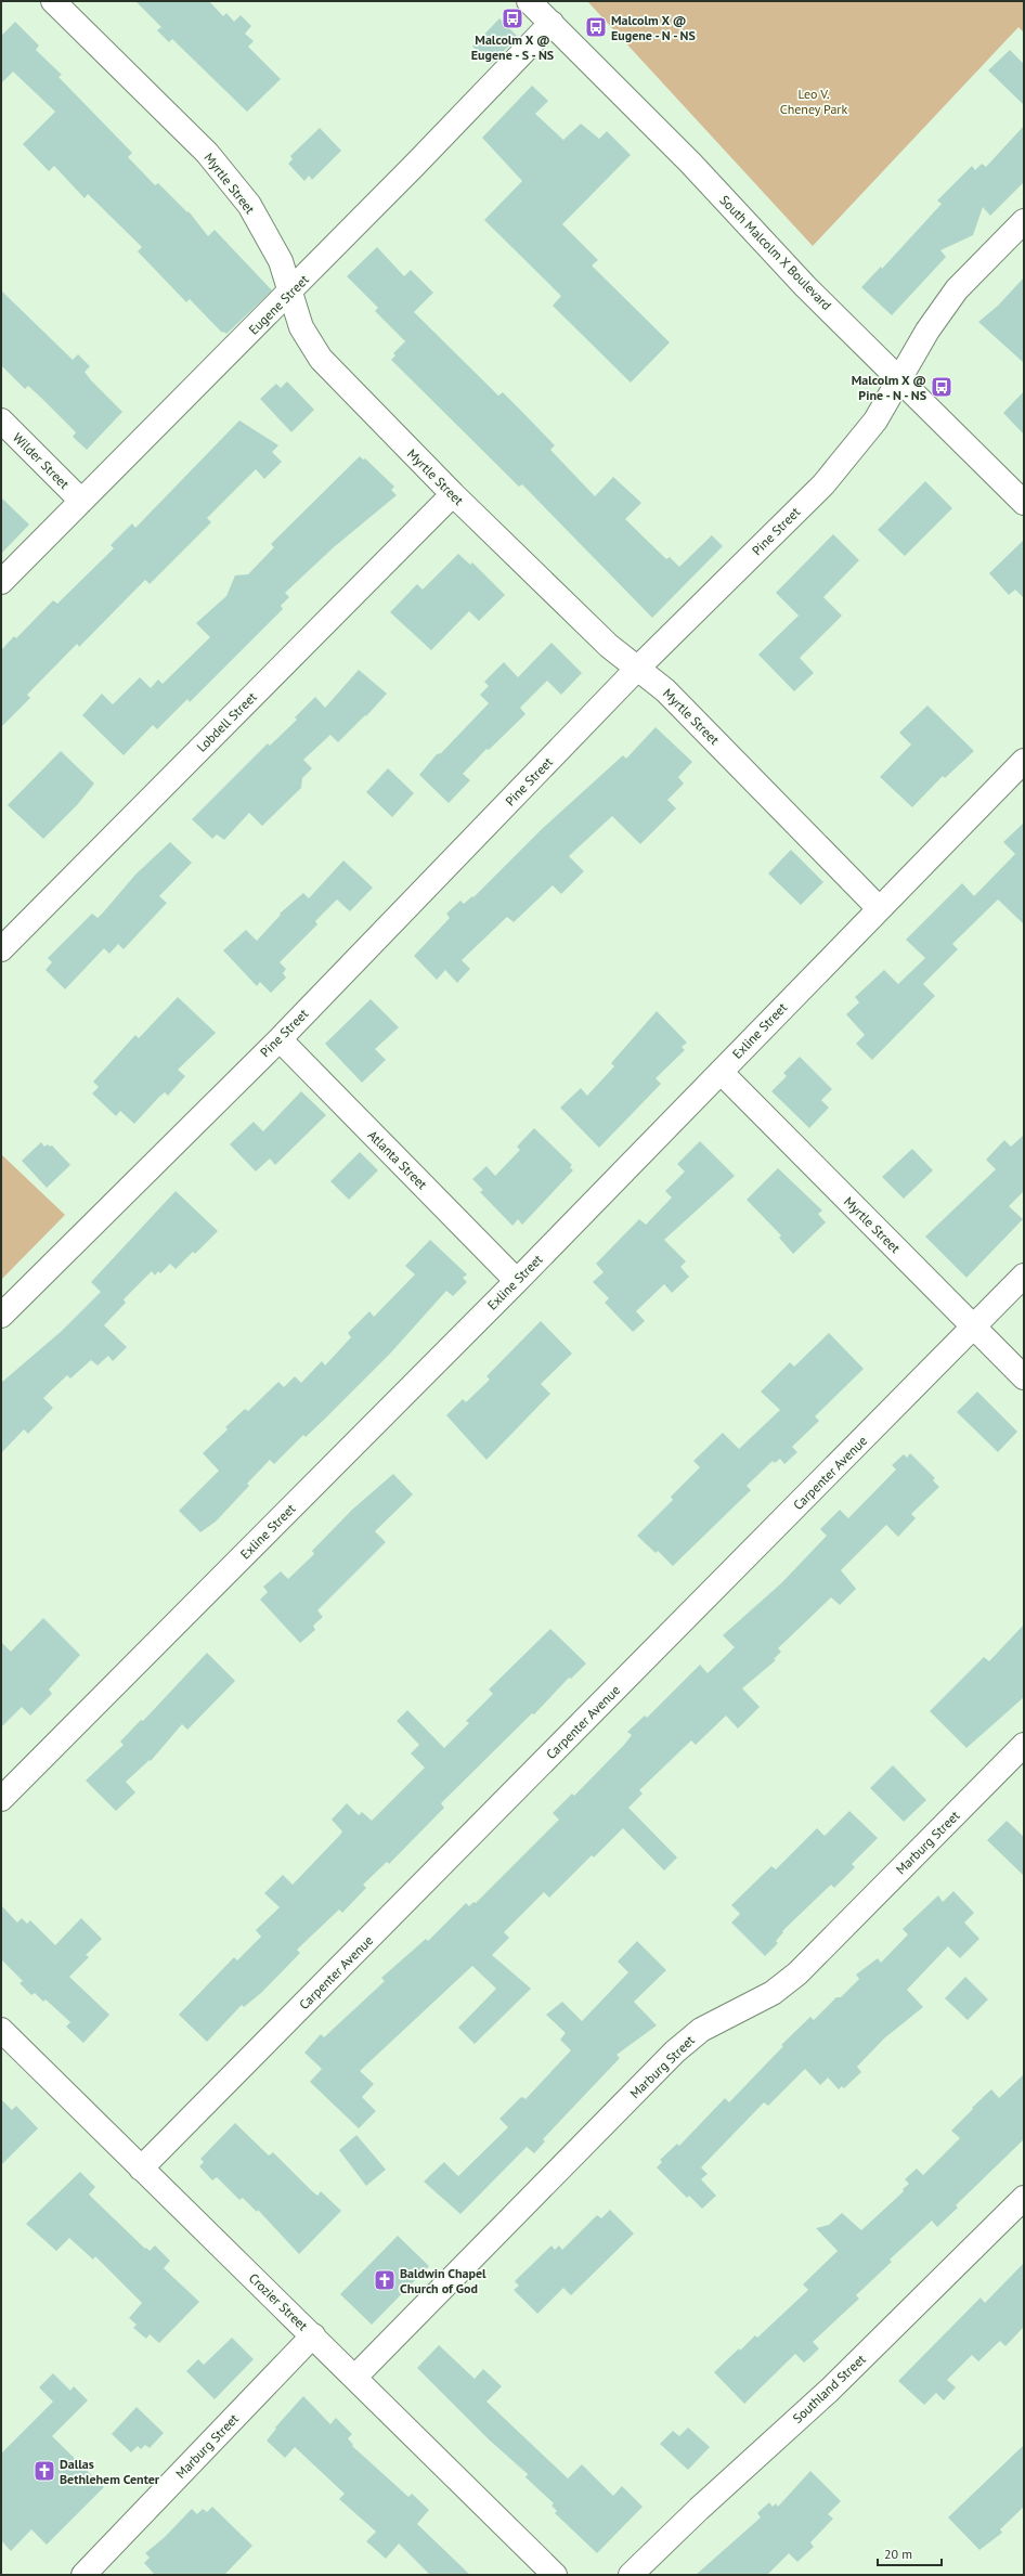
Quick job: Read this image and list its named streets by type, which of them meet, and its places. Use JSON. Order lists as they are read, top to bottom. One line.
{"streets":{"street":["Myrtle Street","South Malcolm X Boulevard","Eugene Street","Wilder Street","Pine Street","Lobdell Street","Exline Street","Atlanta Street","Carpenter Avenue","Marburg Street","Crozier Street","Southland Street"]},"crossings":[["Myrtle Street","Eugene Street"],["Myrtle Street","Pine Street"],["Myrtle Street","Lobdell Street"],["Myrtle Street","Exline Street"],["Myrtle Street","Carpenter Avenue"],["South Malcolm X Boulevard","Eugene Street"],["South Malcolm X Boulevard","Pine Street"],["Eugene Street","Wilder Street"],["Pine Street","Atlanta Street"],["Exline Street","Atlanta Street"],["Carpenter Avenue","Crozier Street"],["Marburg Street","Crozier Street"]],"parks":["Leo V. Cheney Park"],"places":{"bus stop":["Malcolm X @ Eugene - S - NS","Malcolm X @ Eugene - N - NS","Malcolm X @ Pine - N - NS"],"church":["Baldwin Chapel Church of God","Dallas Bethlehem Center"]},"scale_bar":"20 m"}
